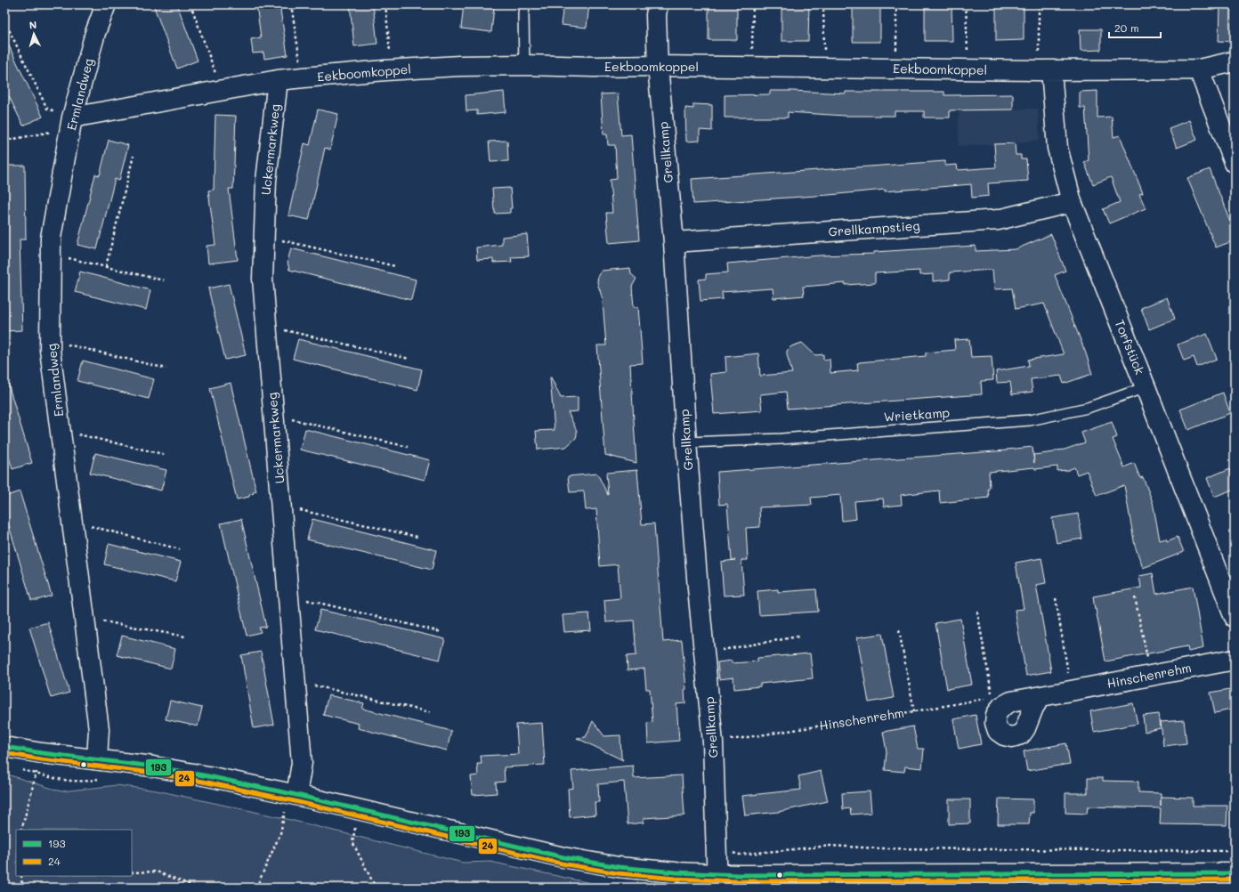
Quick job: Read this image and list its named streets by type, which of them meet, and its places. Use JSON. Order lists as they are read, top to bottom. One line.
{"streets":{"street":["Eekboomkoppel","Ermlandweg","Uckermarkweg","Grellkamp","Grellkampstieg","Torfstück","Hinschenrehm"],"lane":["Wrietkamp"]},"crossings":[["Eekboomkoppel","Ermlandweg"],["Eekboomkoppel","Uckermarkweg"],["Eekboomkoppel","Grellkamp"],["Eekboomkoppel","Torfstück"],["Grellkamp","Grellkampstieg"],["Grellkamp","Wrietkamp"],["Grellkamp","Hinschenrehm"],["Grellkampstieg","Torfstück"],["Torfstück","Wrietkamp"]],"lines":["transit line 193","transit line 24"],"legend":["193","24"],"scale_bar":"20 m","north":"top"}
